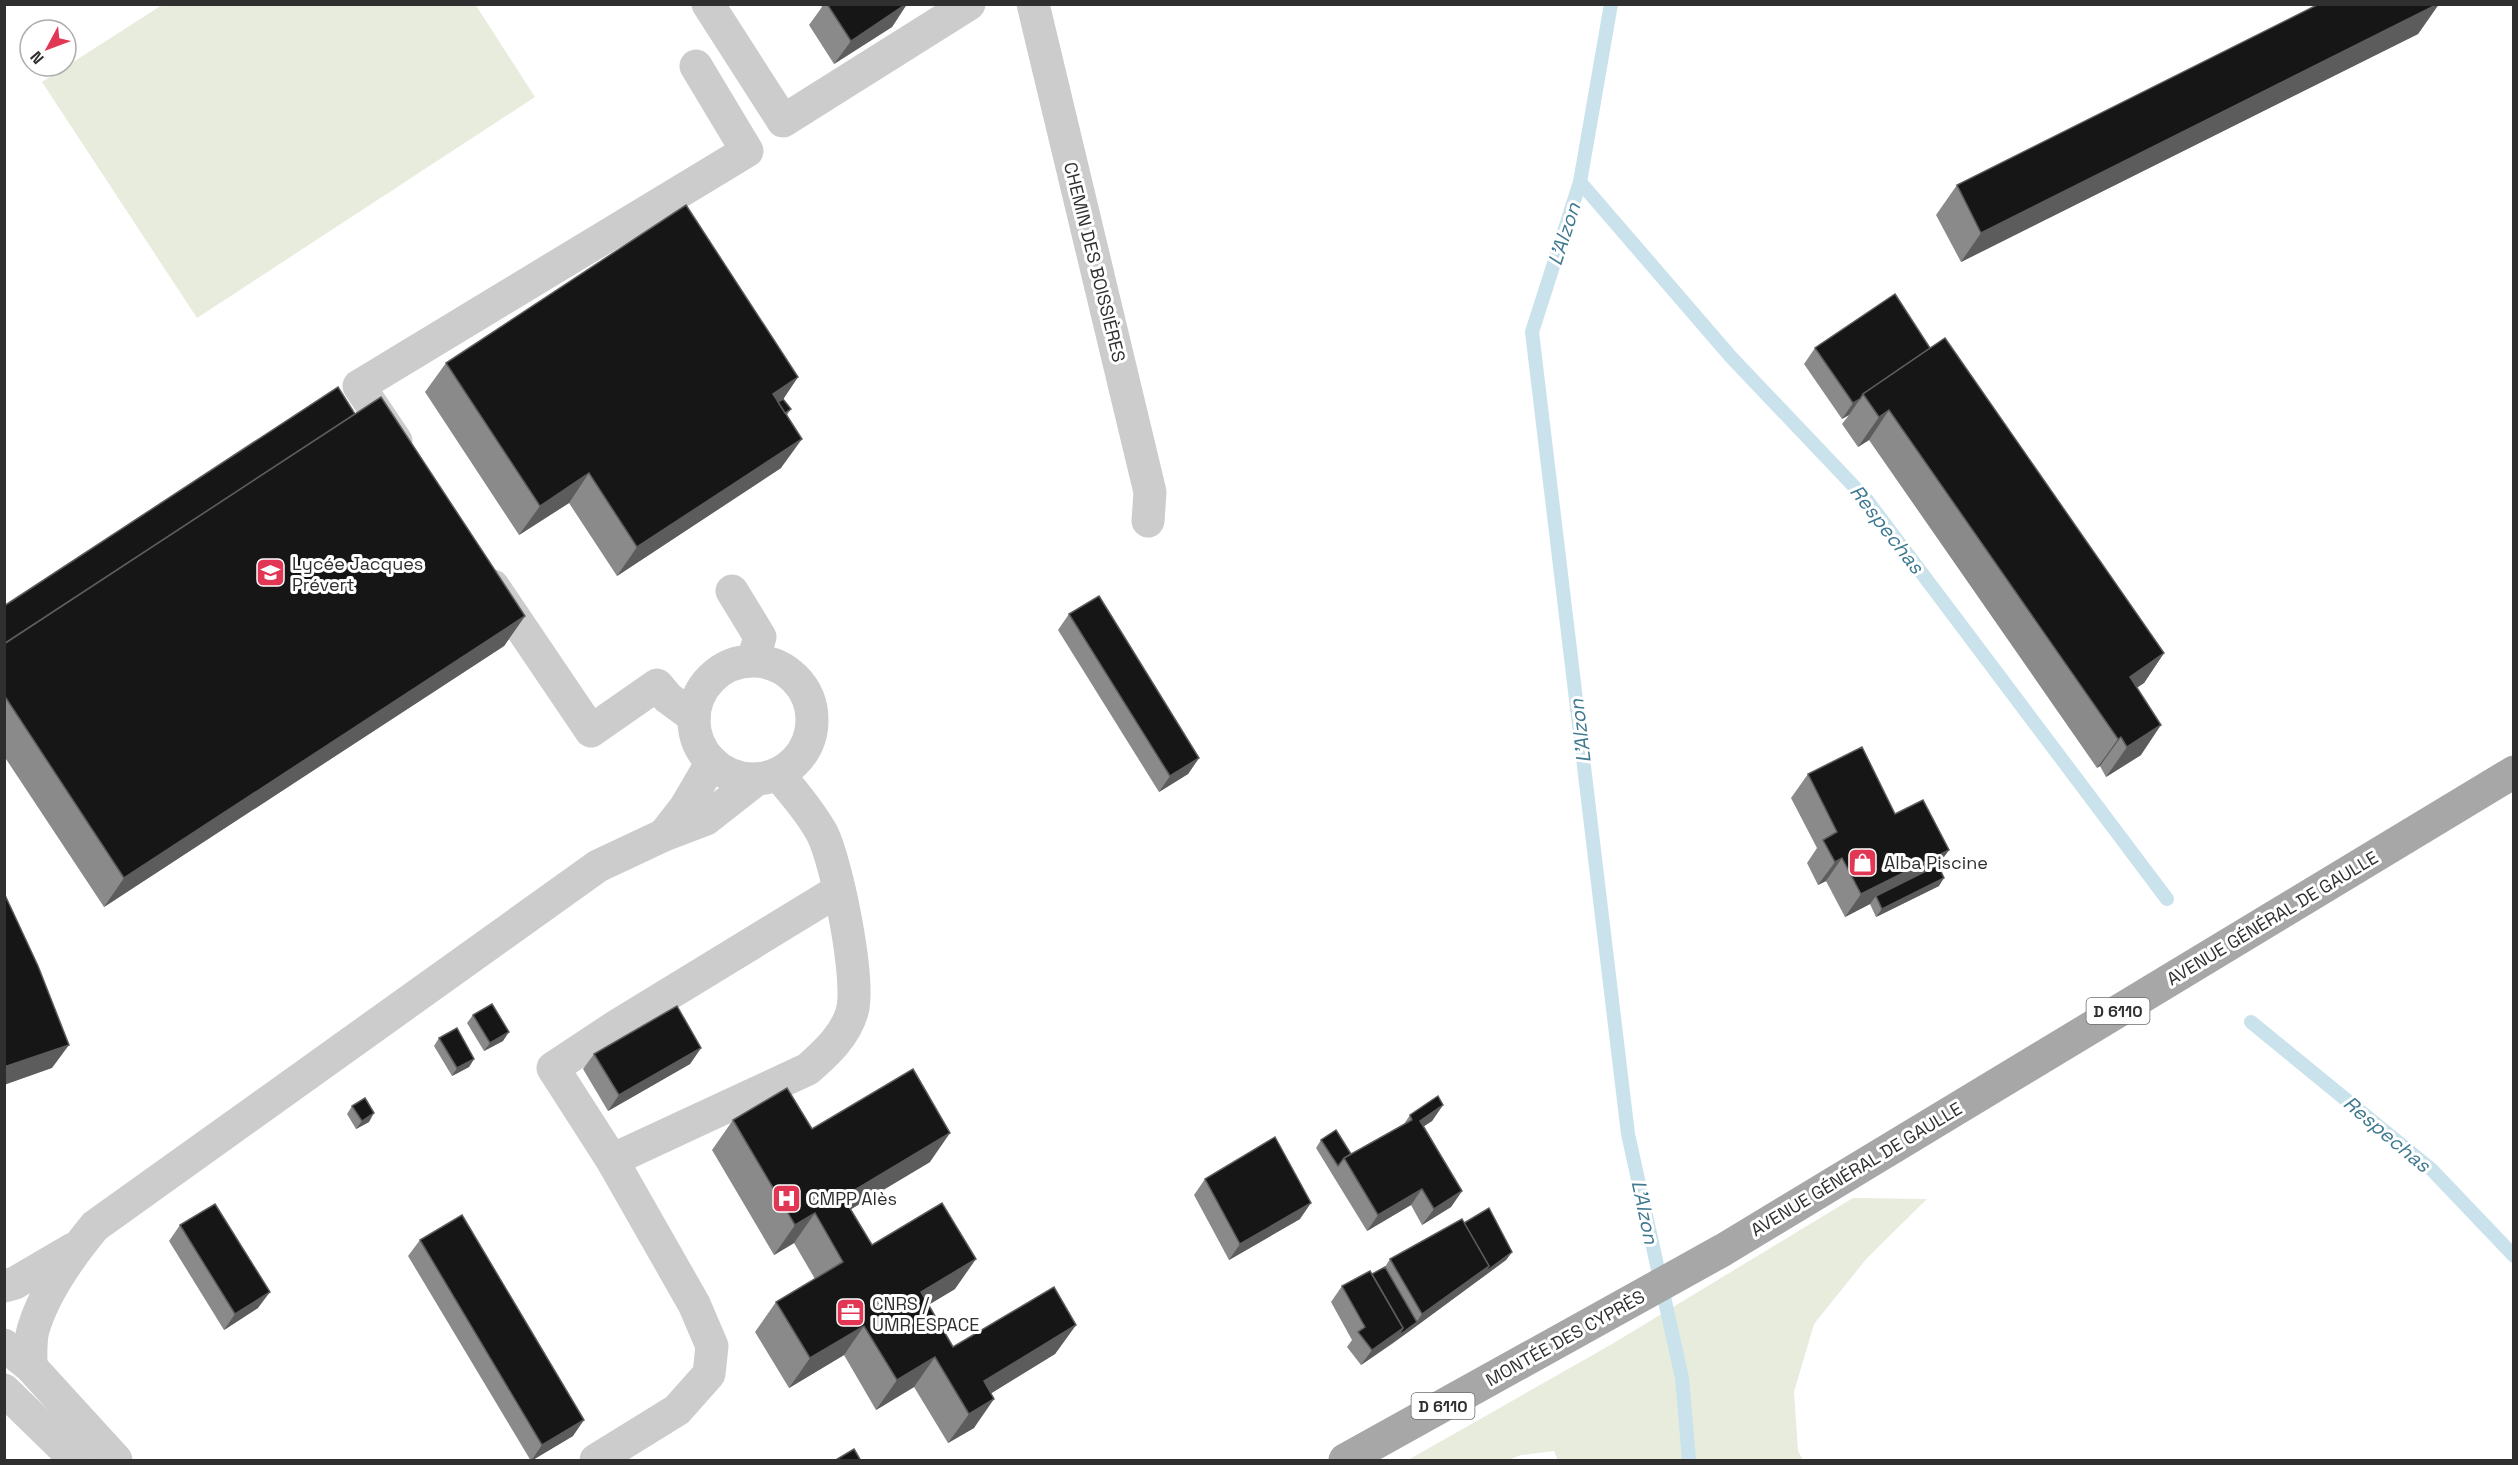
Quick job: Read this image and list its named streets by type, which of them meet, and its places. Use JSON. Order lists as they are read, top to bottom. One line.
{"streets":{"main road":["AVENUE GÉNÉRAL DE GAULLE","D 6110","MONTÉE DES CYPRÈS"],"street":["CHEMIN DES BOISSIÈRES"]},"crossings":[["AVENUE GÉNÉRAL DE GAULLE","MONTÉE DES CYPRÈS"]],"water":["L'Alzon","Respechas"],"places":{"school or university":["Lycée Jacques Prévert"],"shop":["Alba Piscine"],"hospital":["CMPP Alès"],"office":["CNRS / UMR ESPACE"]},"north":"bottom left"}
